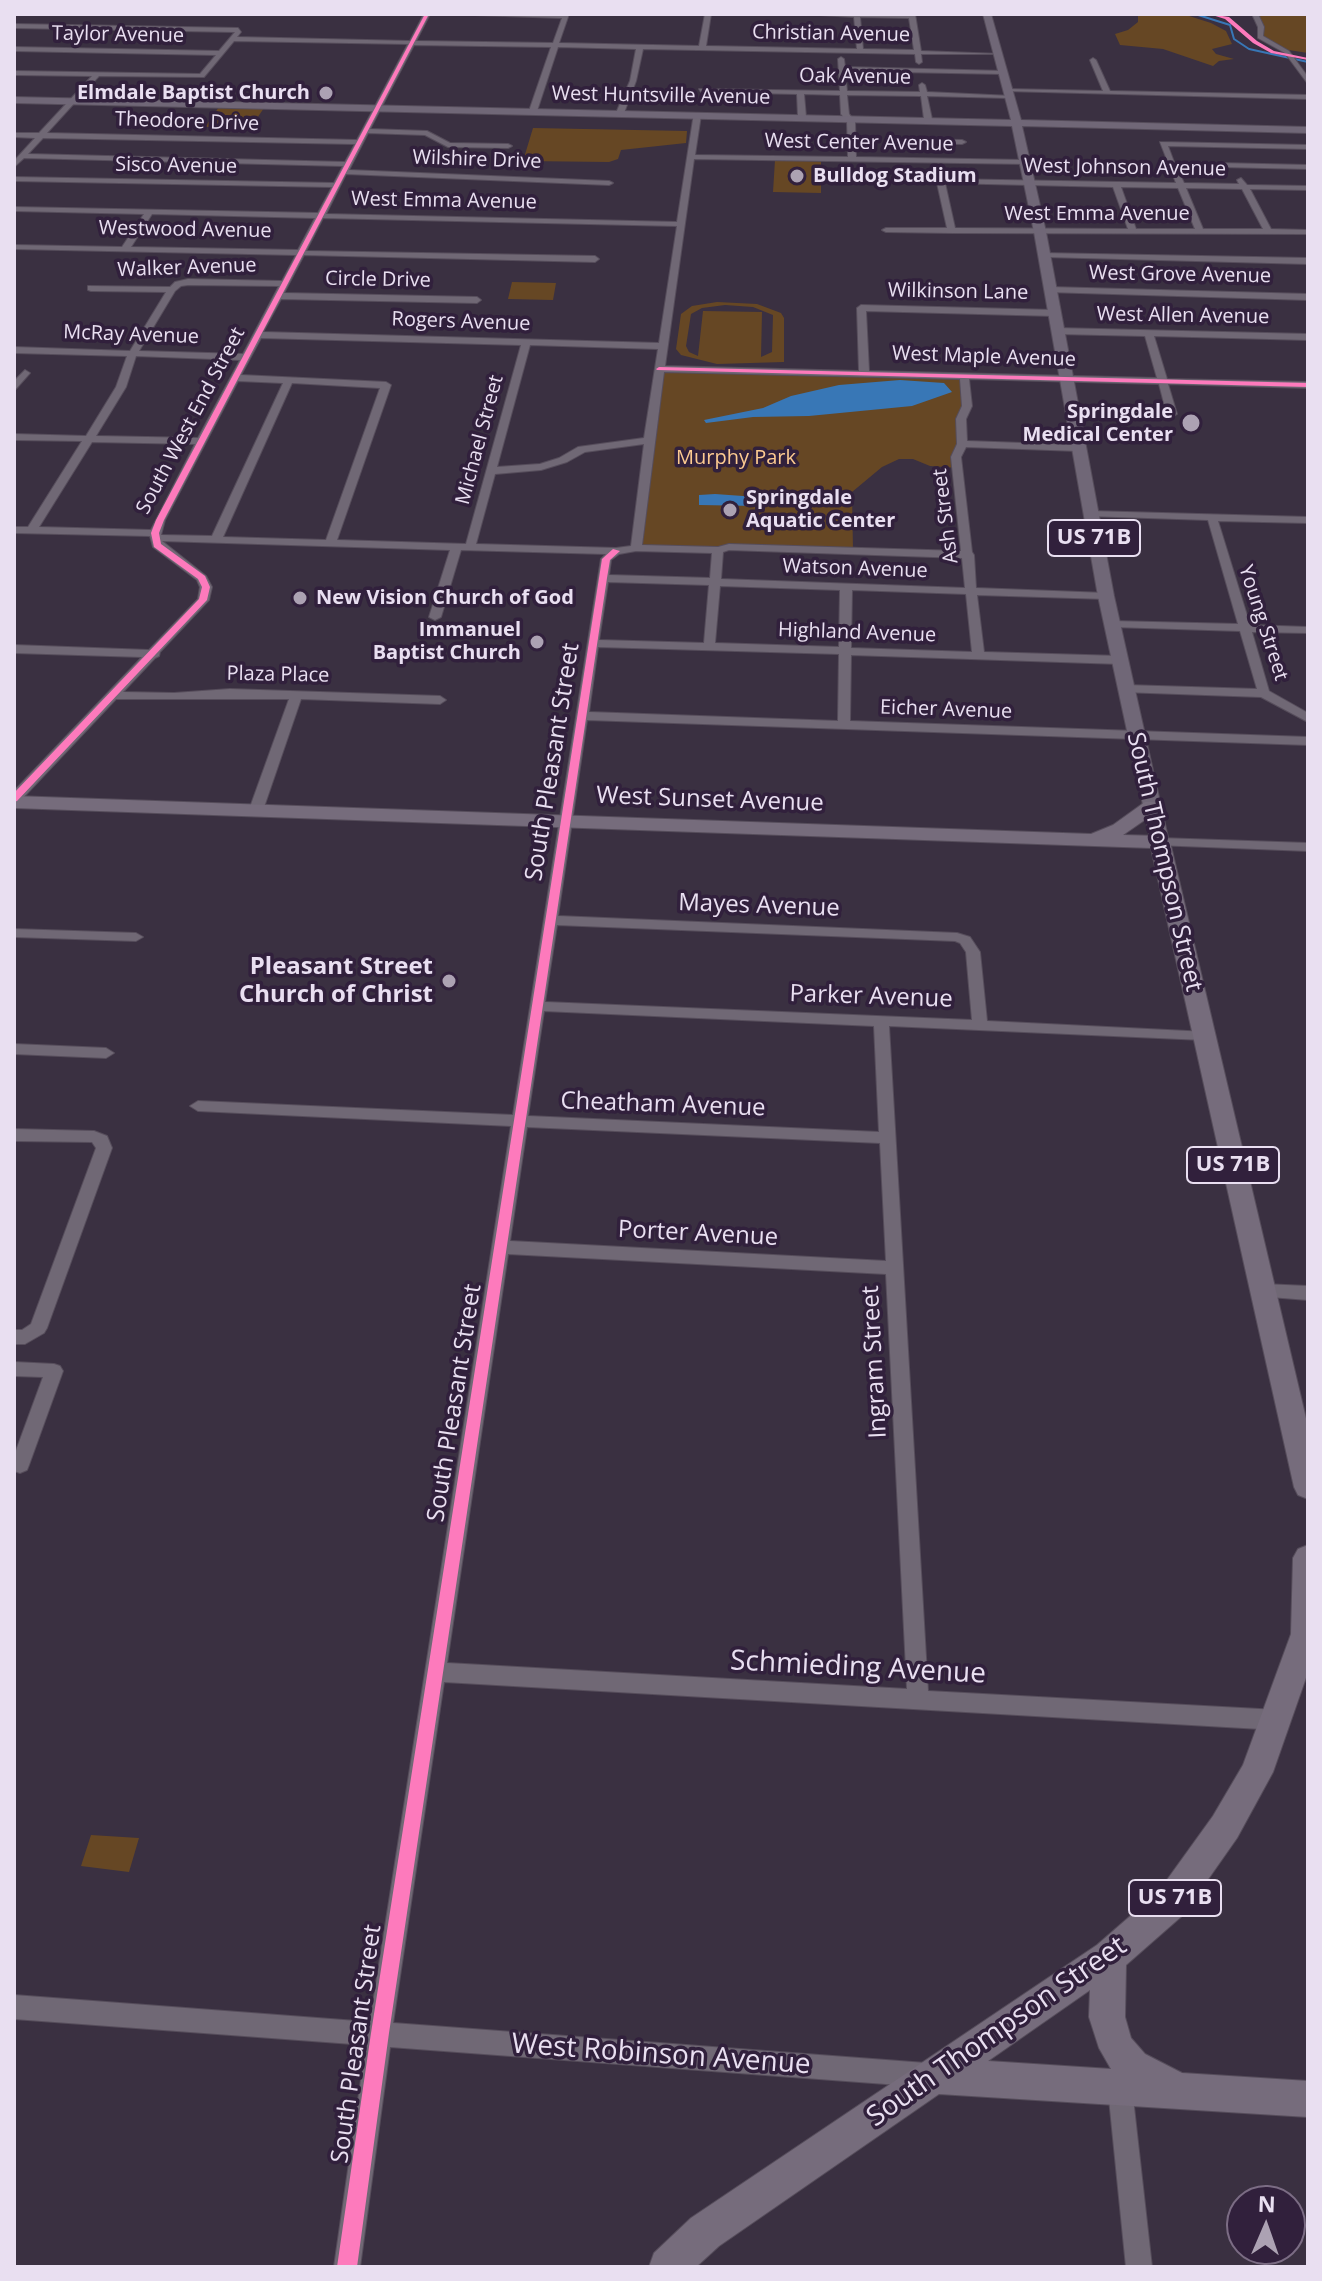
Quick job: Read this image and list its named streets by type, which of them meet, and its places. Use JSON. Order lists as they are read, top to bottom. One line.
{"streets":{"highway":["US 71B","West Sunset Avenue","South Thompson Street","West Robinson Avenue"],"main road":["West Huntsville Avenue"],"street":["Christian Avenue","Taylor Avenue","Oak Avenue","Theodore Drive","West Center Avenue","Wilshire Drive","Sisco Avenue","West Johnson Avenue","West Emma Avenue","Westwood Avenue","Walker Avenue","West Grove Avenue","Circle Drive","Wilkinson Lane","West Allen Avenue","Rogers Avenue","McRay Avenue","West Maple Avenue","South West End Street","Michael Street","Ash Street","Watson Avenue","Young Street","Highland Avenue","Plaza Place","Eicher Avenue","South Pleasant Street","Mayes Avenue","Parker Avenue","Cheatham Avenue","Porter Avenue","Ingram Street","Schmieding Avenue"]},"crossings":[["Christian Avenue","South West End Street"],["Christian Avenue","US 71B"],["Oak Avenue","US 71B"],["West Huntsville Avenue","South West End Street"],["West Huntsville Avenue","US 71B"],["Theodore Drive","South West End Street"],["West Center Avenue","US 71B"],["Wilshire Drive","South West End Street"],["Sisco Avenue","South West End Street"],["West Johnson Avenue","US 71B"],["West Emma Avenue","South West End Street"],["West Emma Avenue","US 71B"],["West Emma Avenue","South Thompson Street"],["Westwood Avenue","South West End Street"],["Walker Avenue","South West End Street"],["West Grove Avenue","South Thompson Street"],["Circle Drive","South West End Street"],["Wilkinson Lane","West Maple Avenue"],["Wilkinson Lane","South Thompson Street"],["West Allen Avenue","South Thompson Street"],["Rogers Avenue","South West End Street"],["Rogers Avenue","Michael Street"],["McRay Avenue","South West End Street"],["West Maple Avenue","Ash Street"],["West Maple Avenue","South Thompson Street"],["South West End Street","Plaza Place"],["South West End Street","West Sunset Avenue"],["Ash Street","Watson Avenue"],["Ash Street","Highland Avenue"],["US 71B","South Thompson Street"],["Watson Avenue","South Pleasant Street"],["Watson Avenue","South Thompson Street"],["Highland Avenue","South Pleasant Street"],["Highland Avenue","South Thompson Street"],["Eicher Avenue","South Pleasant Street"],["Eicher Avenue","South Thompson Street"],["South Pleasant Street","West Sunset Avenue"],["South Pleasant Street","Mayes Avenue"],["South Pleasant Street","Parker Avenue"],["South Pleasant Street","Cheatham Avenue"],["South Pleasant Street","Porter Avenue"],["South Pleasant Street","Schmieding Avenue"],["South Pleasant Street","West Robinson Avenue"],["West Sunset Avenue","South Thompson Street"],["South Thompson Street","Parker Avenue"],["South Thompson Street","Schmieding Avenue"],["South Thompson Street","West Robinson Avenue"],["Mayes Avenue","Parker Avenue"],["Parker Avenue","Ingram Street"],["Cheatham Avenue","Ingram Street"],["Porter Avenue","Ingram Street"],["Ingram Street","Schmieding Avenue"]],"parks":["Murphy Park"],"places":["Elmdale Baptist Church","Bulldog Stadium","Springdale Medical Center","Springdale Aquatic Center","New Vision Church of God","Immanuel Baptist Church","Pleasant Street Church of Christ"],"north":"top"}
